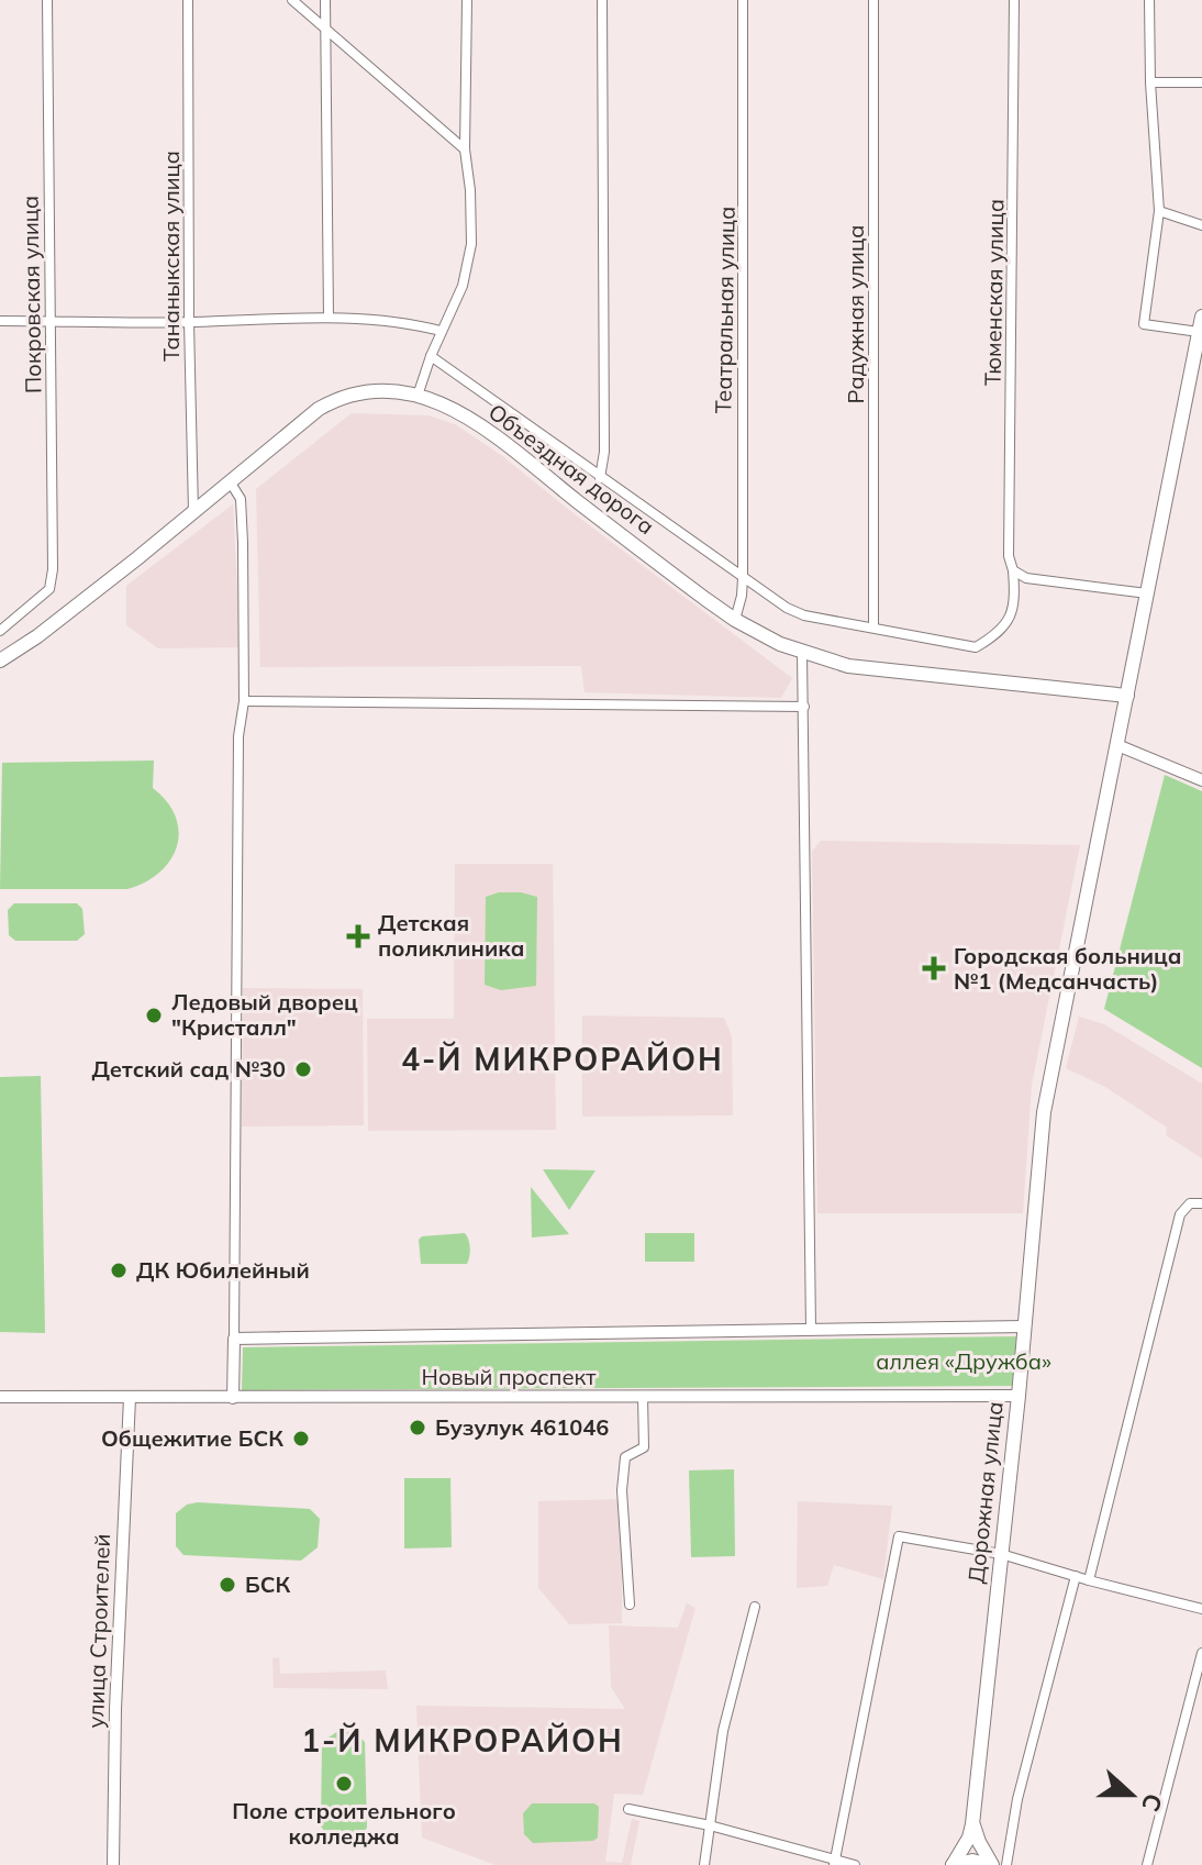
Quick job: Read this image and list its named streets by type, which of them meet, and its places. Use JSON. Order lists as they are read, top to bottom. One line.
{"streets":{"main road":["Объездная дорога","Дорожная улица"],"street":["Тананыкская улица","Тюменская улица","Покровская улица","Театральная улица","Радужная улица","Новый проспект","улица Строителей"]},"crossings":[["Тананыкская улица","Объездная дорога"],["Тюменская улица","Радужная улица"],["Театральная улица","Объездная дорога"],["Объездная дорога","Дорожная улица"],["Новый проспект","Дорожная улица"],["Новый проспект","улица Строителей"]],"districts":["4-Й МИКРОРАЙОН","1-Й МИКРОРАЙОН"],"parks":["аллея «Дружба»"],"places":{"health":["Детская поликлиника","Городская больница №1 (Медсанчасть)"],"other":["Ледовый дворец \"Кристалл\"","Детский сад №30","ДК Юбилейный","Бузулук 461046","Общежитие БСК","БСК","Поле строительного колледжа"]},"north":"right"}
